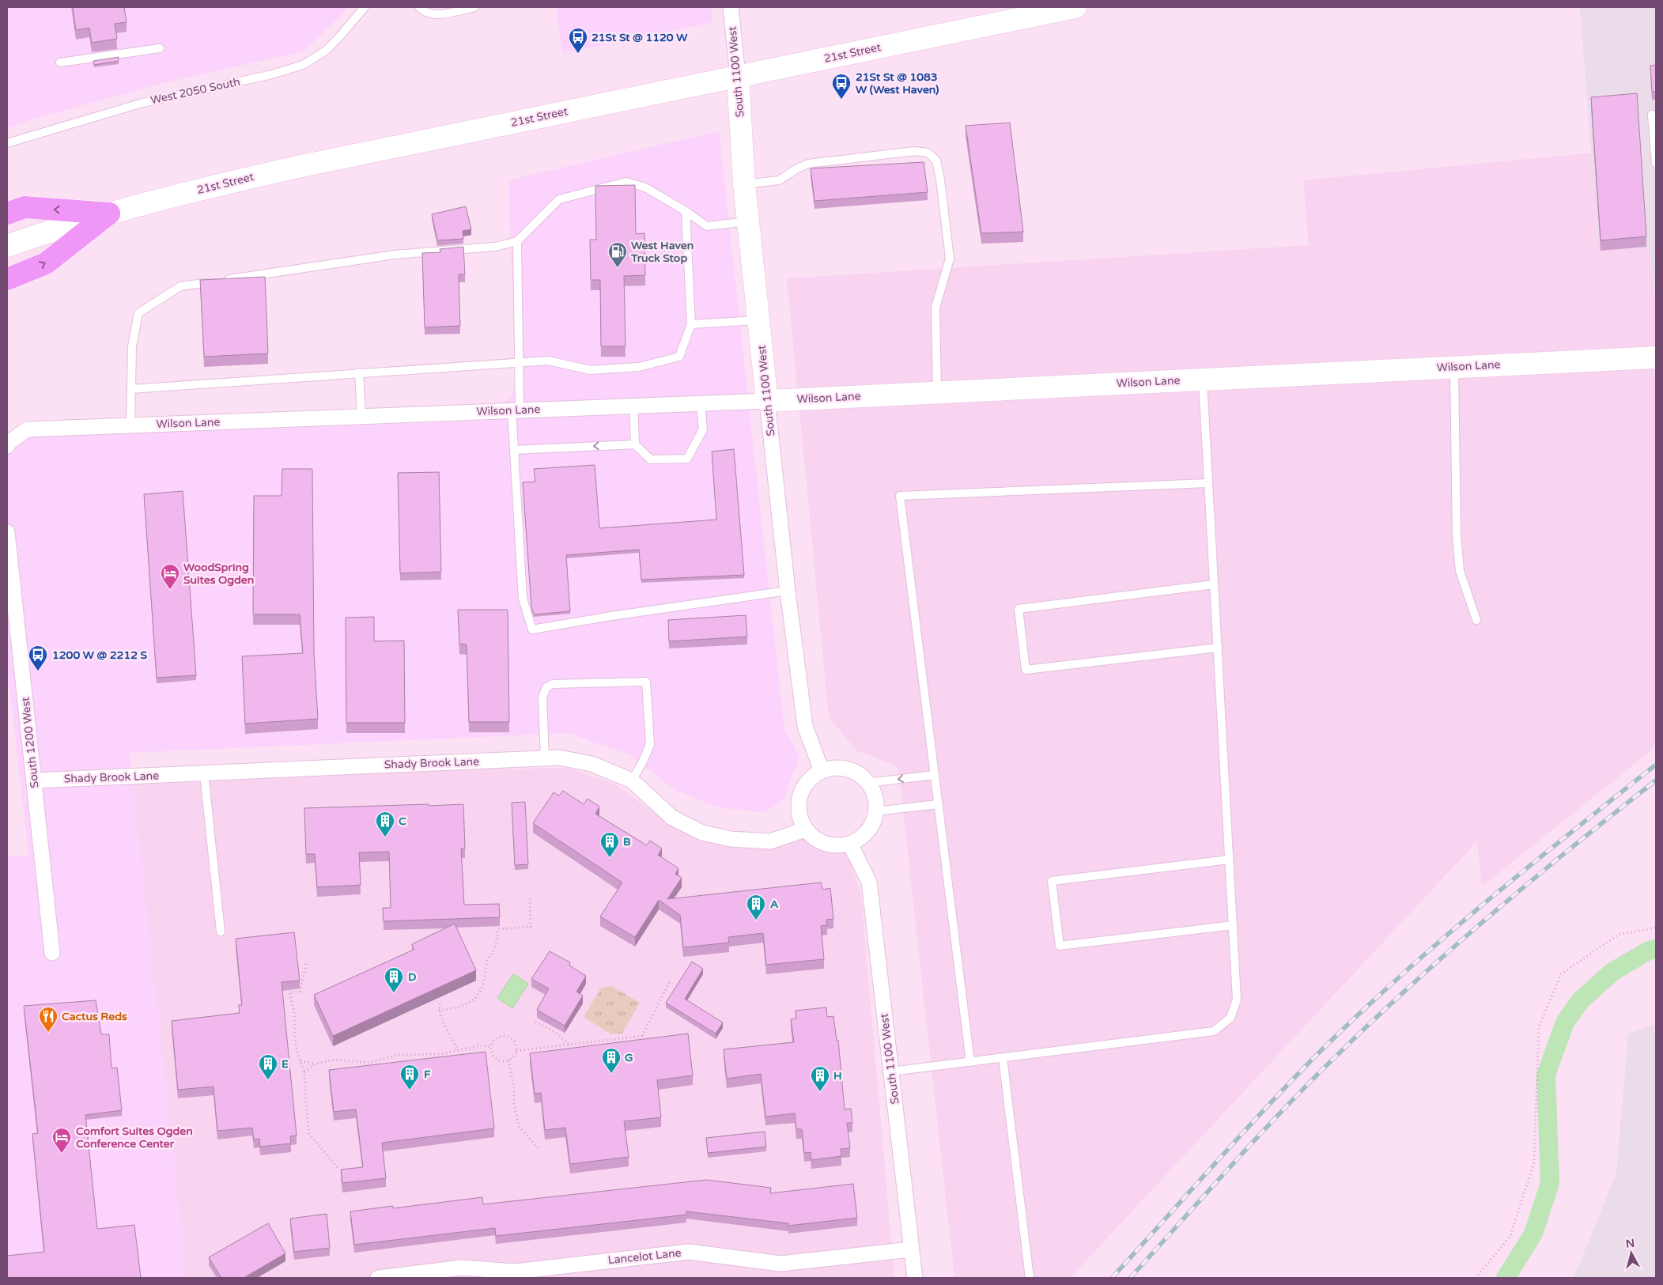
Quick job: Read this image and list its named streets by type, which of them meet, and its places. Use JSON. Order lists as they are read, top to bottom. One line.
{"streets":{"street":["21st Street","South 1100 West","Wilson Lane","South 1200 West","Shady Brook Lane","Lancelot Lane"],"lane":["West 2050 South"]},"crossings":[["21st Street","South 1100 West"],["South 1100 West","Wilson Lane"],["South 1100 West","Shady Brook Lane"],["South 1100 West","Lancelot Lane"],["South 1200 West","Shady Brook Lane"]],"places":{"bus stop":["21St St @ 1120 W","21St St @ 1083 W (West Haven)","1200 W @ 2212 S"],"fuel station":["West Haven Truck Stop"],"hotel":["WoodSpring Suites Ogden","Comfort Suites Ogden Conference Center"],"building":["C","B","A","D","G","E","F","H"],"restaurant":["Cactus Reds"]},"north":"top"}
